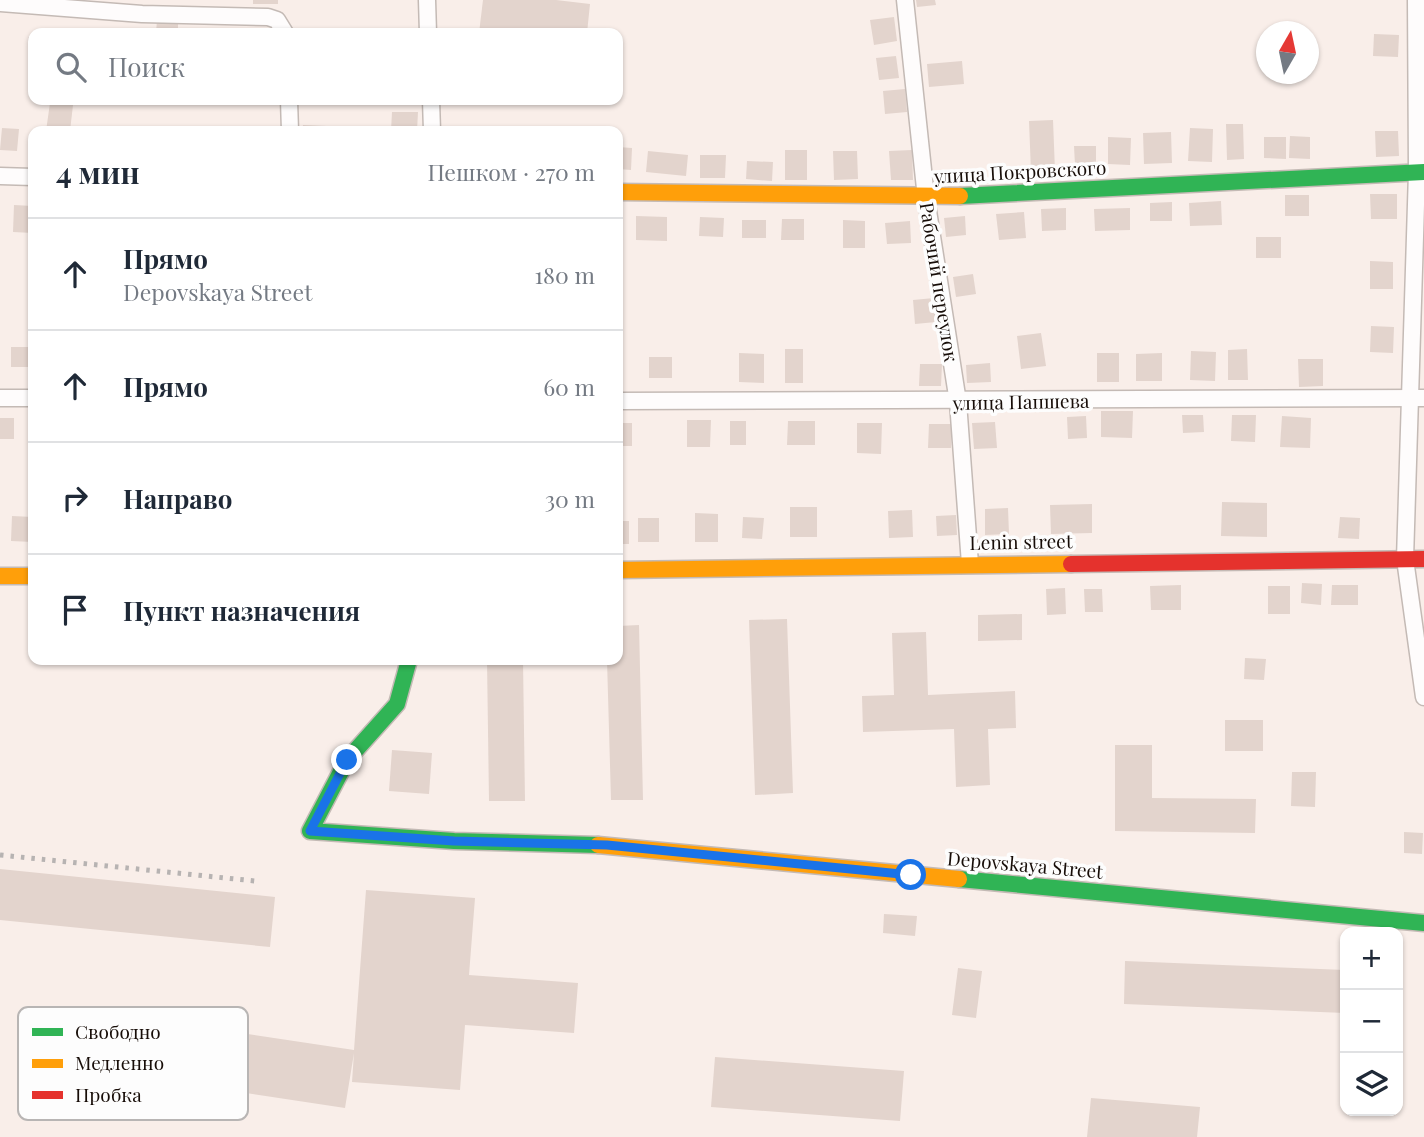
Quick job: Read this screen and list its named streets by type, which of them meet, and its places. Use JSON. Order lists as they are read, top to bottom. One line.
{"streets":{"street":["улица Покровского","Рабочий переулок","улица Папшева","Lenin street","Depovskaya Street"]},"crossings":[["улица Покровского","Рабочий переулок"],["Рабочий переулок","улица Папшева"],["Рабочий переулок","Lenin street"]],"legend":["Свободно","Медленно","Пробка"],"north":"top","page":{"search":"Поиск","heading":["4 мин","Пешком · 270 m"],"list":[["Прямо","Depovskaya Street","180 m"],["Прямо","60 m"],["Направо","30 m"],"Пункт назначения"],"map_buttons":["+","−"]}}
